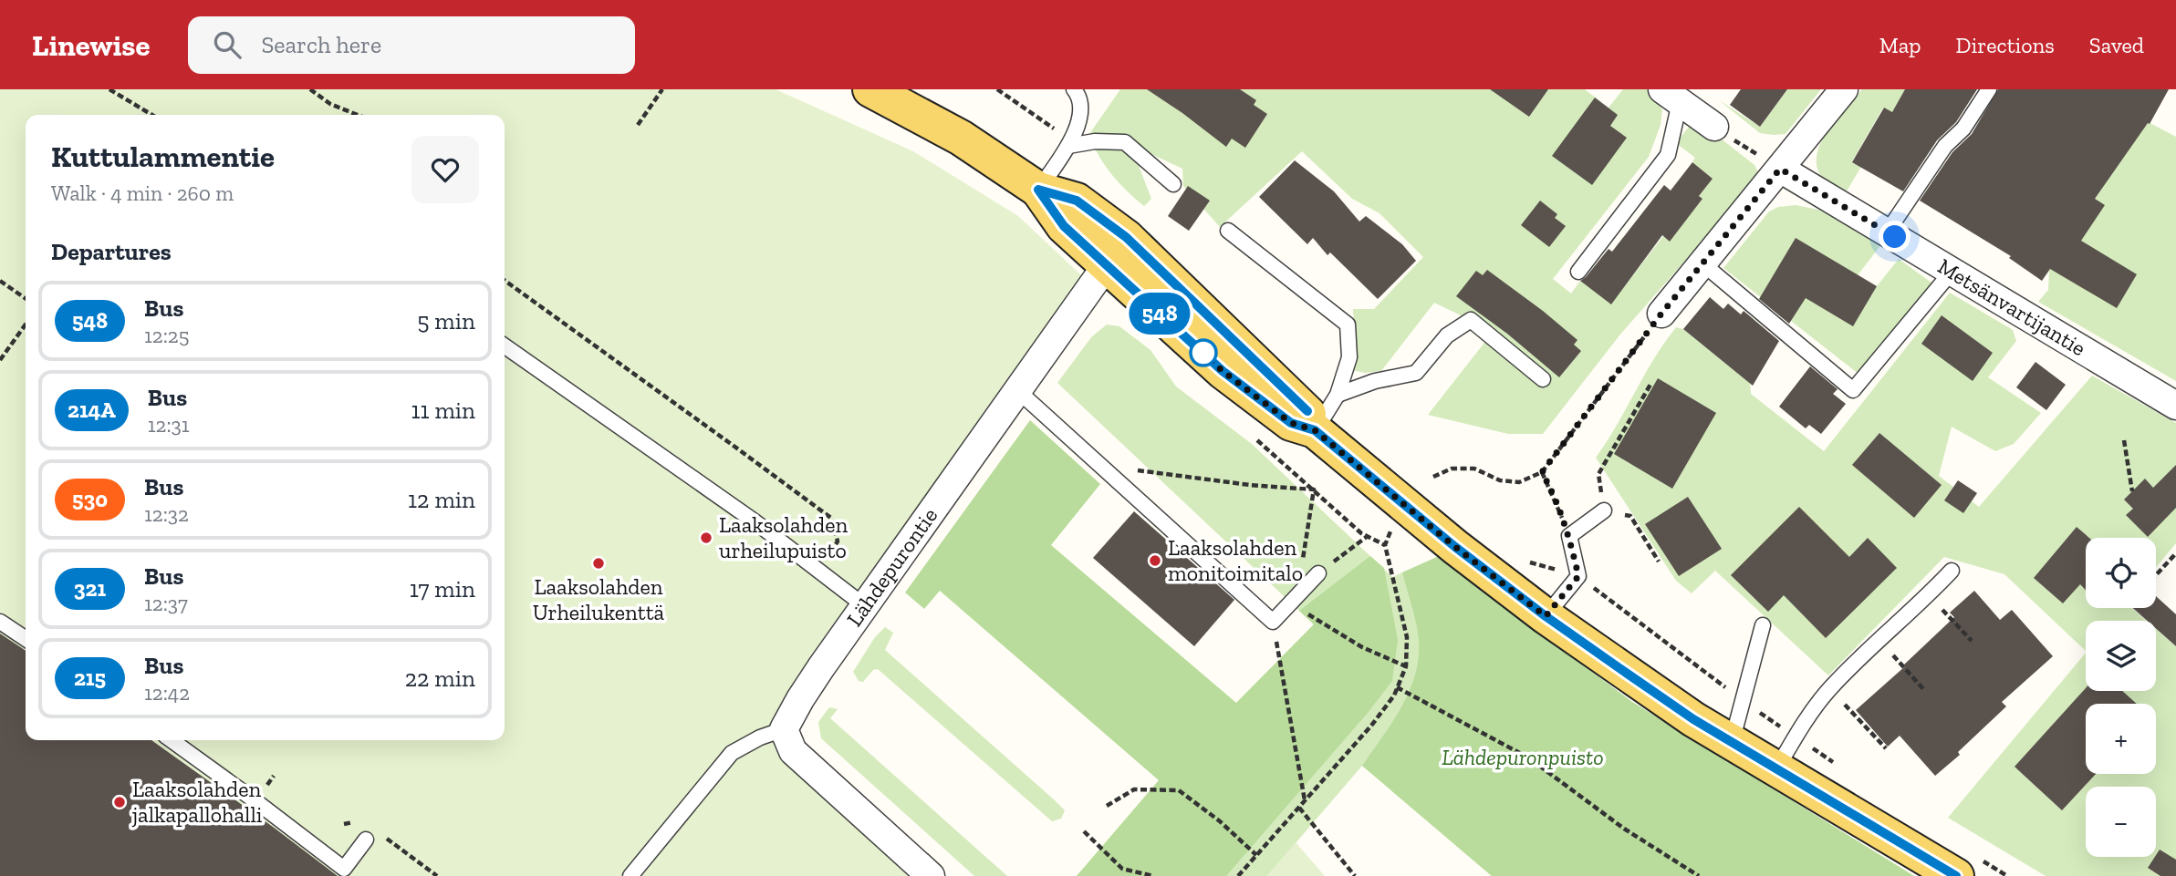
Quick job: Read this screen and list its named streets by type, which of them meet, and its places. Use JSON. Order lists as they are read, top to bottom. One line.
{"streets":{"street":["Metsänvartijantie","Lähdepurontie"]},"parks":["Lähdepuronpuisto"],"places":["Laaksolahden urheilupuisto","Laaksolahden monitoimitalo","Laaksolahden Urheilukenttä","Laaksolahden jalkapallohalli"],"lines":["bus line 548"],"page":{"header":"Linewise","search":"Search here","nav":["Map","Directions","Saved"],"on_map":"548","heading":[["Kuttulammentie","Walk · 4 min · 260 m"],"Departures"],"list":[{"mark":"548","name":"Bus","note":"12:25","value":"5 min"},{"mark":"214A","name":"Bus","note":"12:31","value":"11 min"},{"mark":"530","name":"Bus","note":"12:32","value":"12 min"},{"mark":"321","name":"Bus","note":"12:37","value":"17 min"},{"mark":"215","name":"Bus","note":"12:42","value":"22 min"}],"map_buttons":["+","−"]}}
